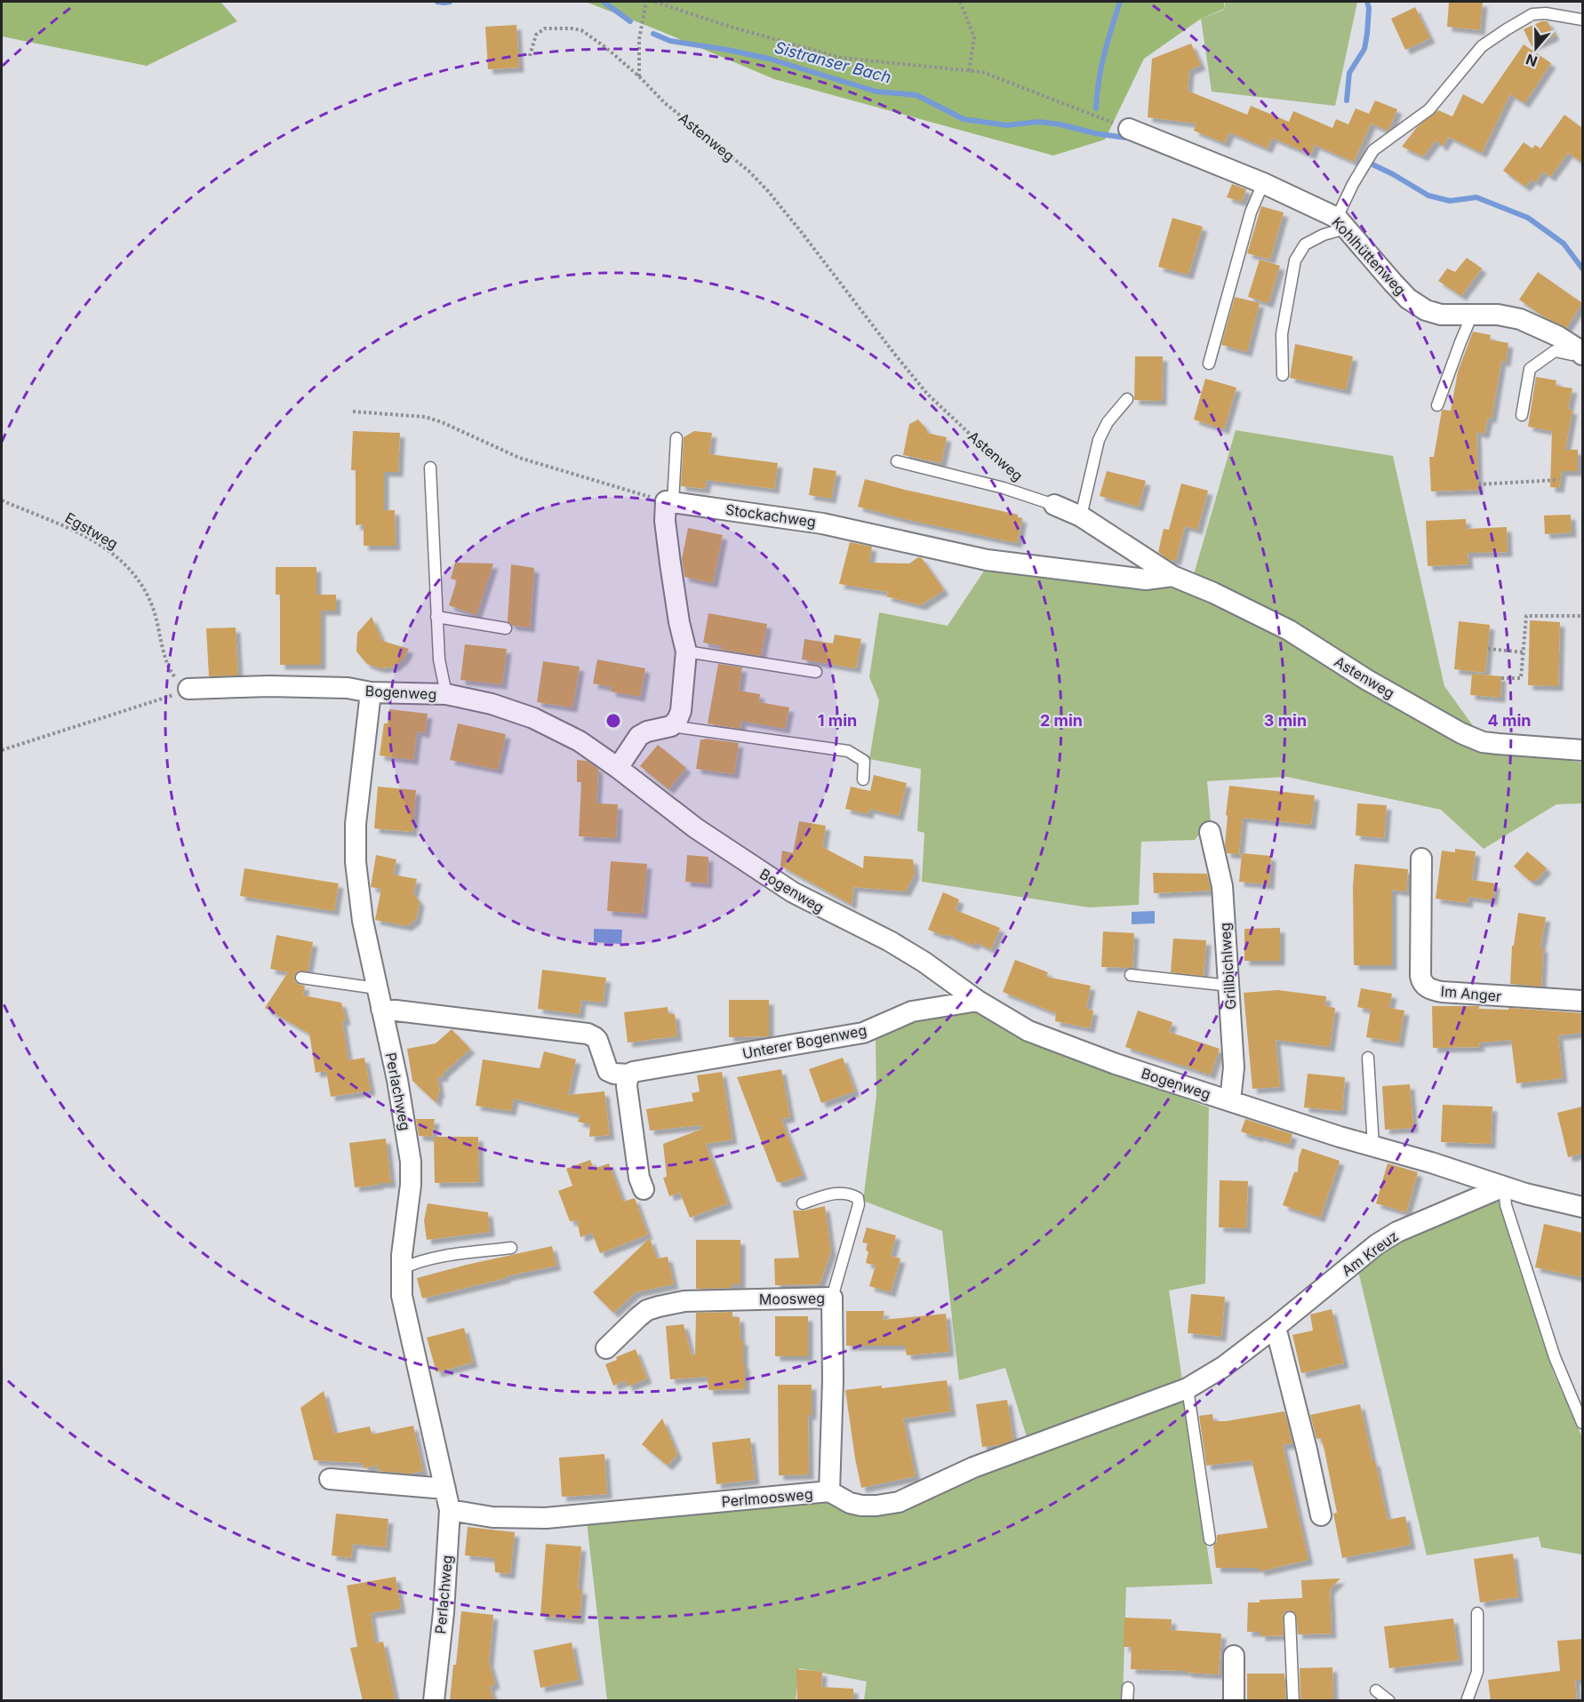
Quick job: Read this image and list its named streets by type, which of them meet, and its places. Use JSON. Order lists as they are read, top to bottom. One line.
{"streets":{"street":["Astenweg","Kohlhüttenweg","Stockachweg","Bogenweg","Grillbichlweg","Im Anger","Unterer Bogenweg","Perlachweg","Am Kreuz","Moosweg","Perlmoosweg"],"path":["Egstweg"]},"crossings":[["Astenweg","Stockachweg"],["Egstweg","Bogenweg"],["Bogenweg","Grillbichlweg"],["Bogenweg","Unterer Bogenweg"],["Bogenweg","Perlachweg"],["Bogenweg","Am Kreuz"],["Perlachweg","Perlmoosweg"],["Am Kreuz","Perlmoosweg"],["Moosweg","Perlmoosweg"]],"water":["Sistranser Bach"],"north":"bottom","rings":["1 min","2 min","3 min","4 min"]}
